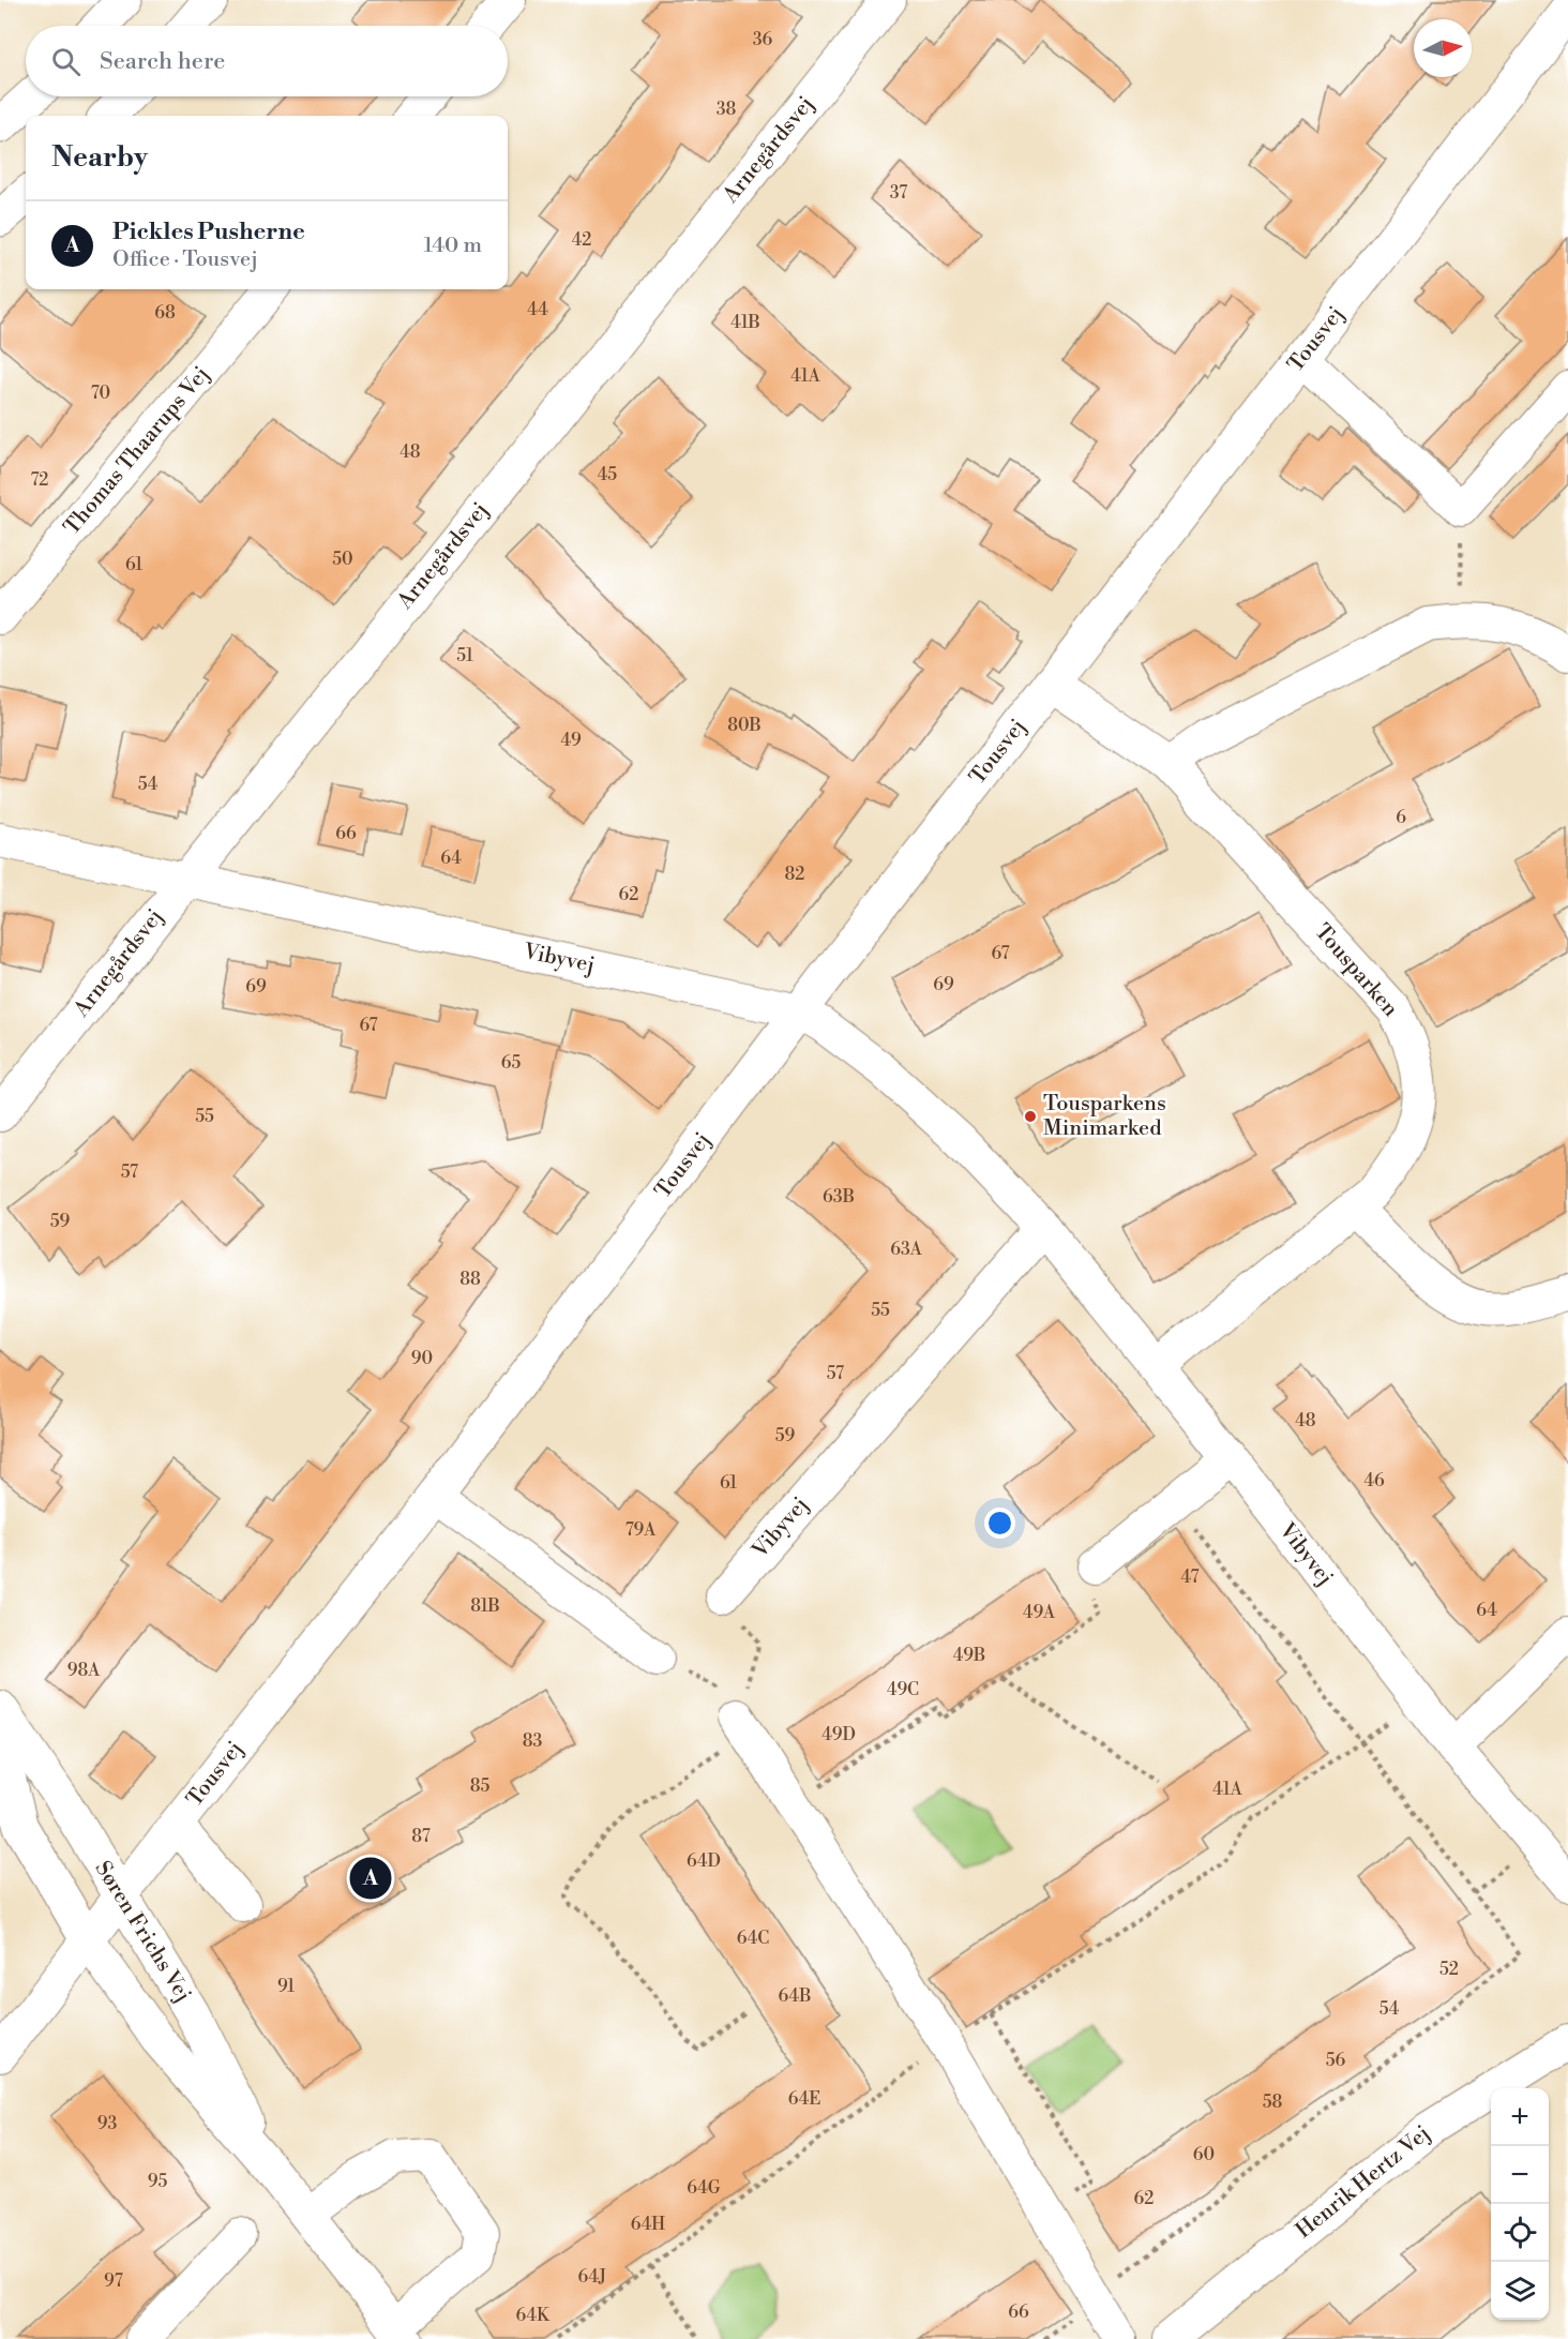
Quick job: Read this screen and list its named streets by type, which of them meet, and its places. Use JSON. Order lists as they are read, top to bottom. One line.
{"streets":{"street":["Arnegårdsvej","Tousvej","Thomas Thaarups Vej","Vibyvej","Tousparken","Søren Frichs Vej","Henrik Hertz Vej"]},"crossings":[["Arnegårdsvej","Vibyvej"],["Tousvej","Vibyvej"],["Tousvej","Tousparken"],["Tousvej","Søren Frichs Vej"],["Vibyvej","Tousparken"]],"places":["Tousparkens Minimarked"],"house_numbers":["36","38","37","42","44","68","41B","41A","70","48","45","72","50","61","51","80B","49","54","6","66","64","82","62","67","69","69","67","65","55","57","63B","59","63A","88","55","90","57","48","59","46","61","79A","47","81B","64","49A","49B","98A","49C","49D","83","85","41A","87","64D","64C","52","91","64B","54","56","64E","58","93","60","95","64G","62","64H","64J","97","66","64K"],"north":"right","page":{"search":"Search here","heading":"Nearby","list":[{"mark":"A","name":"Pickles Pusherne","note":"Office · Tousvej","value":"140 m"}],"pins":"A","map_buttons":["+","−"]}}
